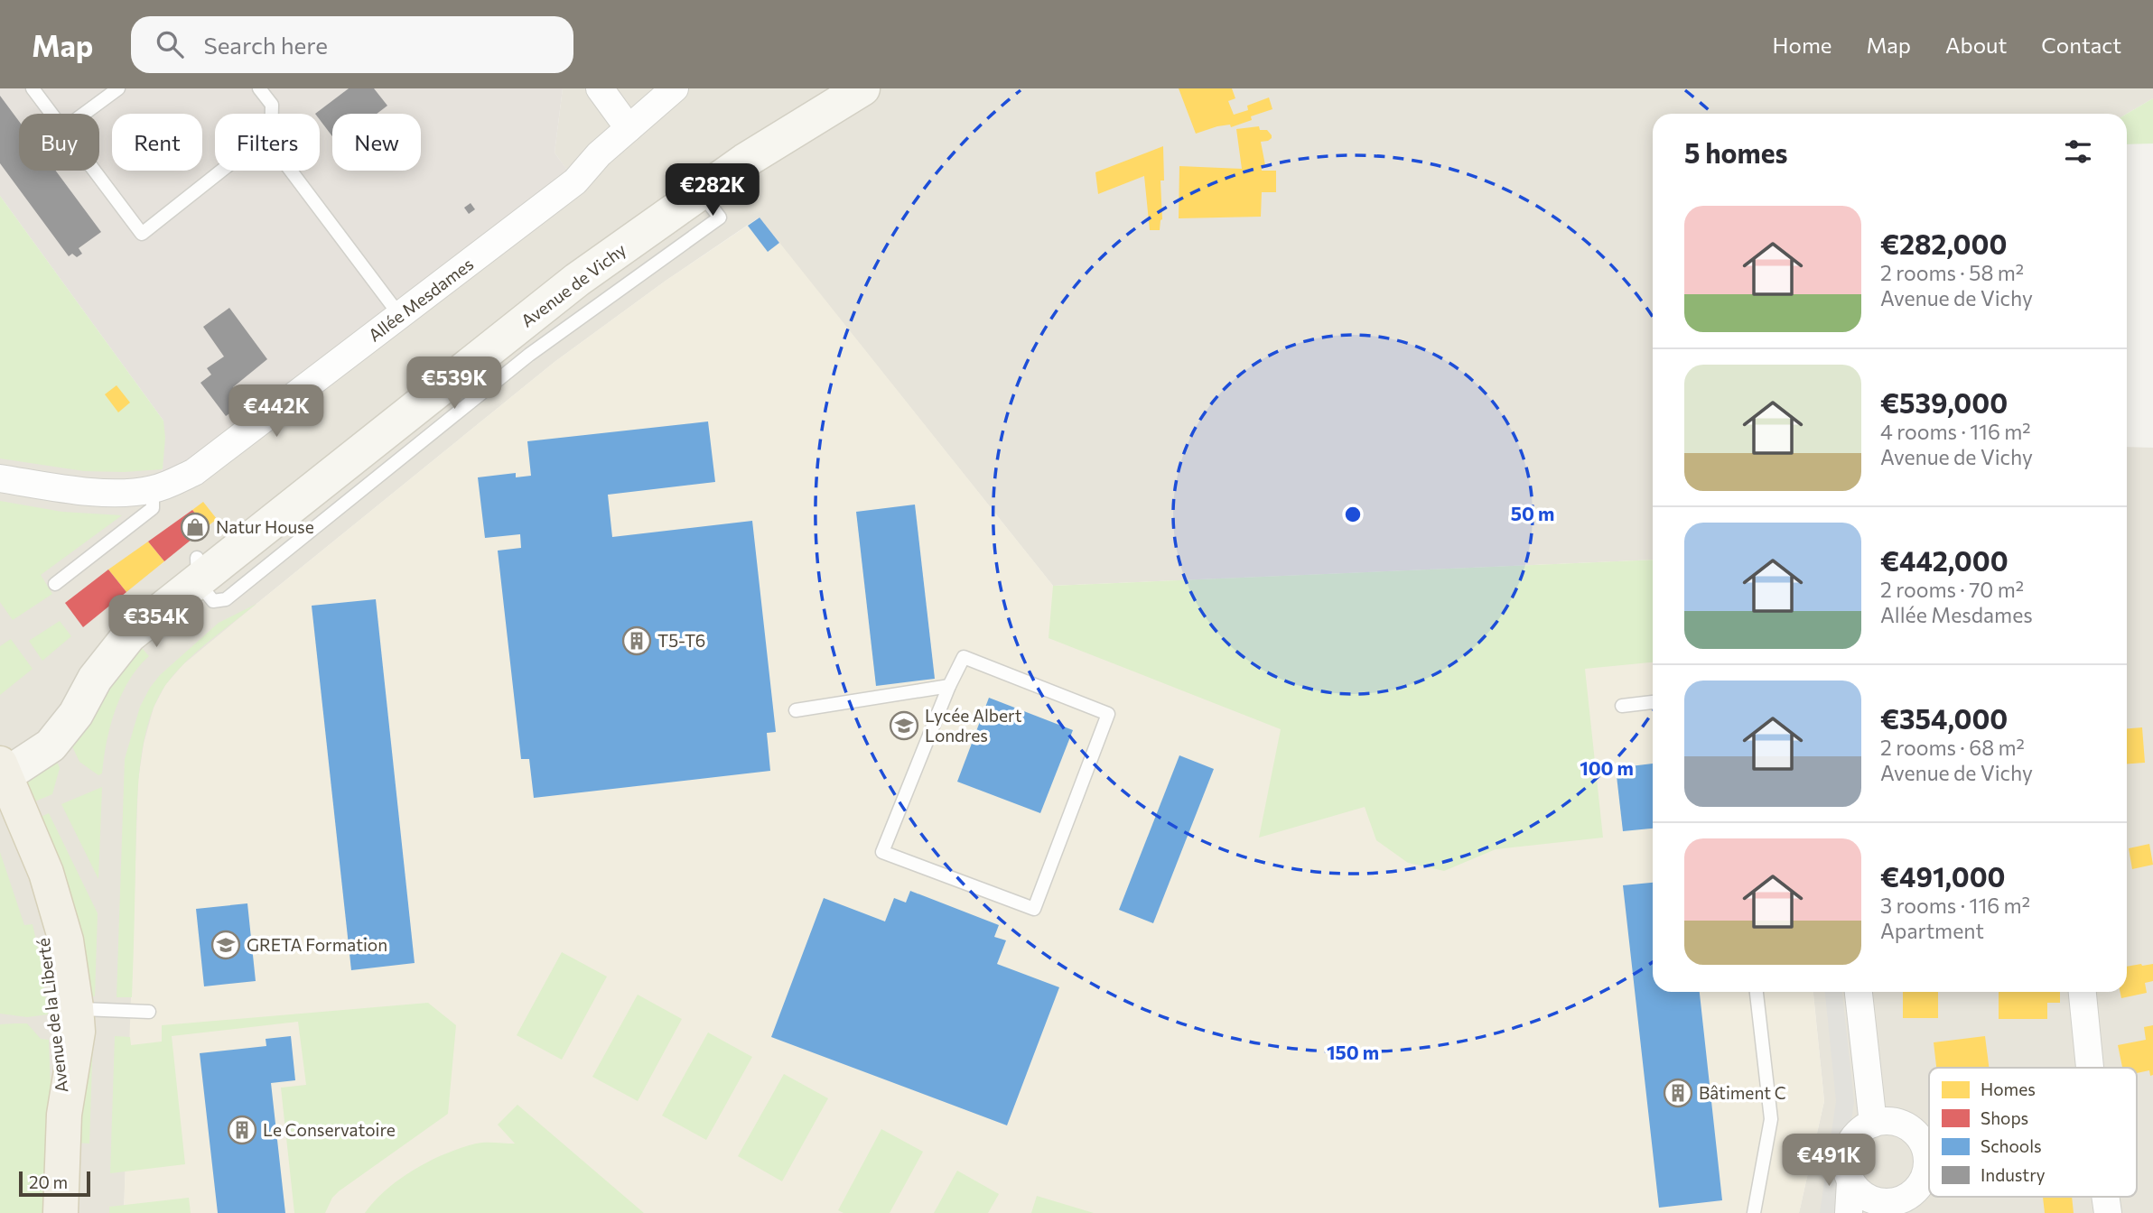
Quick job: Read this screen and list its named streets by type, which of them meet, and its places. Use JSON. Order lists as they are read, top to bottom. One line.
{"streets":{"main road":["Avenue de Vichy","Avenue de la Liberté"],"street":["Allée Mesdames"]},"crossings":[["Avenue de Vichy","Avenue de la Liberté"]],"places":{"shop":["Natur House"],"building":["T5-T6","Bâtiment C","Le Conservatoire"],"school or university":["Lycée Albert Londres","GRETA Formation"]},"legend":["Homes","Shops","Schools","Industry"],"scale_bar":"20 m","page":{"header":"Map","search":"Search here","nav":["Home","Map","About","Contact"],"chip":["Buy","Rent","Filters","New"],"heading":"5 homes","price":["€282K","€539K","€442K","€354K","€491K"],"list":[{"name":"€282,000","note":"2 rooms · 58 m² · Avenue de Vichy"},{"name":"€539,000","note":"4 rooms · 116 m² · Avenue de Vichy"},{"name":"€442,000","note":"2 rooms · 70 m² · Allée Mesdames"},{"name":"€354,000","note":"2 rooms · 68 m² · Avenue de Vichy"},{"name":"€491,000","note":"3 rooms · 116 m² · Apartment"}],"scale":"20 m"},"rings":["50 m","100 m","150 m"]}
